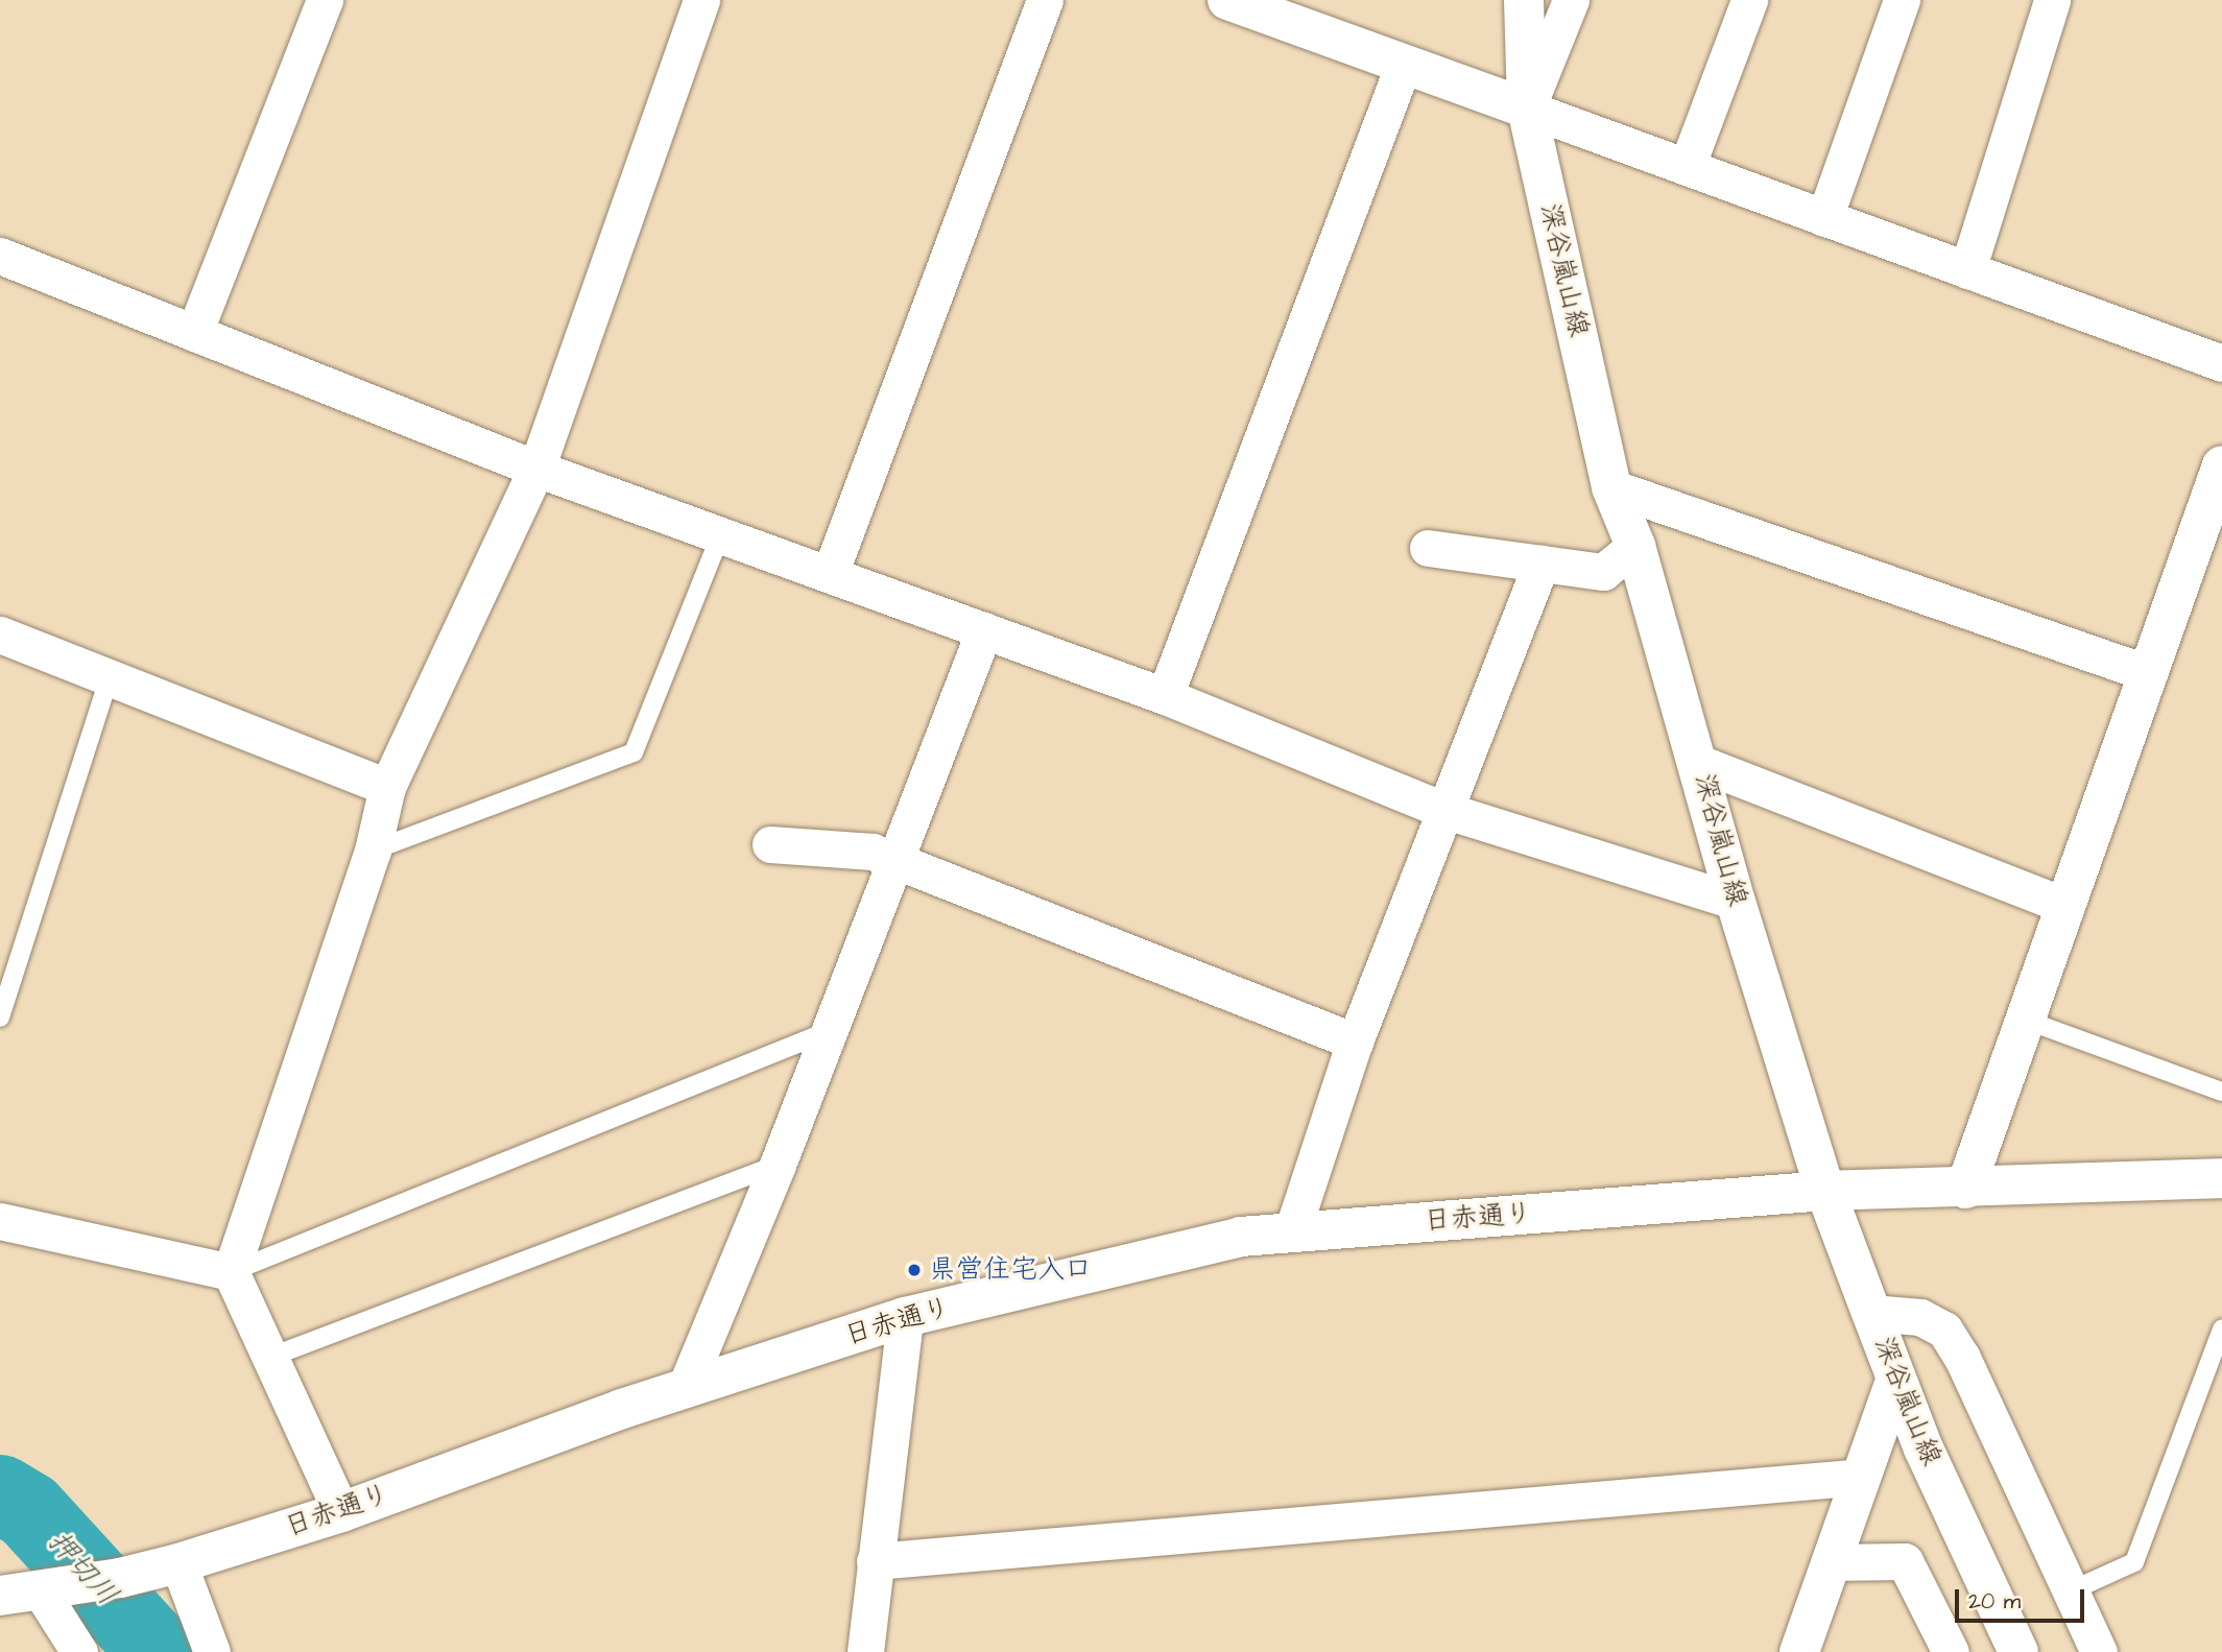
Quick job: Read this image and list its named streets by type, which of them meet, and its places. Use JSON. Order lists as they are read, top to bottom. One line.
{"streets":{"street":["深谷嵐山線","日赤通り"]},"crossings":[["深谷嵐山線","日赤通り"]],"water":["押切川"],"places":["県営住宅入口"],"scale_bar":"20 m"}
